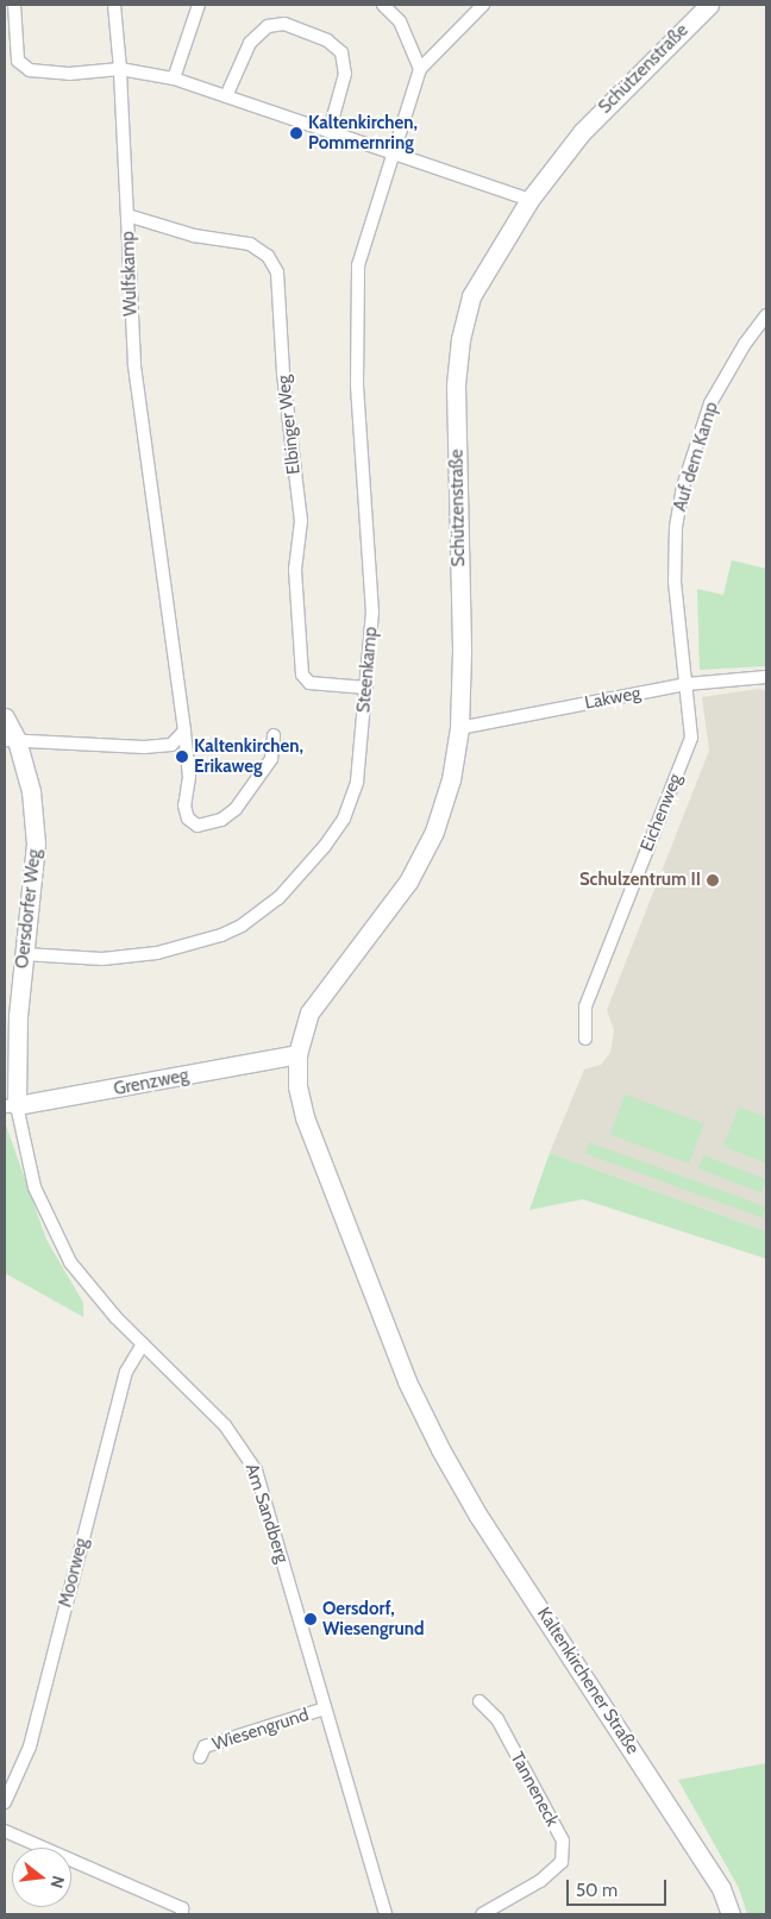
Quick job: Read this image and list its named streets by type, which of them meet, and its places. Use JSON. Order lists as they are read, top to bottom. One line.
{"streets":{"main road":["Schützenstraße","Oersdorfer Weg","Grenzweg","Kaltenkirchener Straße"],"street":["Wulfskamp","Elbinger Weg","Auf dem Kamp","Steenkamp","Lakweg","Eichenweg","Am Sandberg","Moorweg","Wiesengrund","Tanneneck"]},"crossings":[["Schützenstraße","Lakweg"],["Schützenstraße","Grenzweg"],["Schützenstraße","Kaltenkirchener Straße"],["Wulfskamp","Elbinger Weg"],["Elbinger Weg","Steenkamp"],["Auf dem Kamp","Lakweg"],["Auf dem Kamp","Eichenweg"],["Steenkamp","Oersdorfer Weg"],["Lakweg","Eichenweg"],["Oersdorfer Weg","Grenzweg"],["Oersdorfer Weg","Am Sandberg"],["Grenzweg","Am Sandberg"],["Grenzweg","Kaltenkirchener Straße"],["Am Sandberg","Moorweg"],["Am Sandberg","Wiesengrund"]],"places":["Kaltenkirchen, Pommernring","Kaltenkirchen, Erikaweg","Schulzentrum II","Oersdorf, Wiesengrund"],"scale_bar":"50 m","north":"right"}
